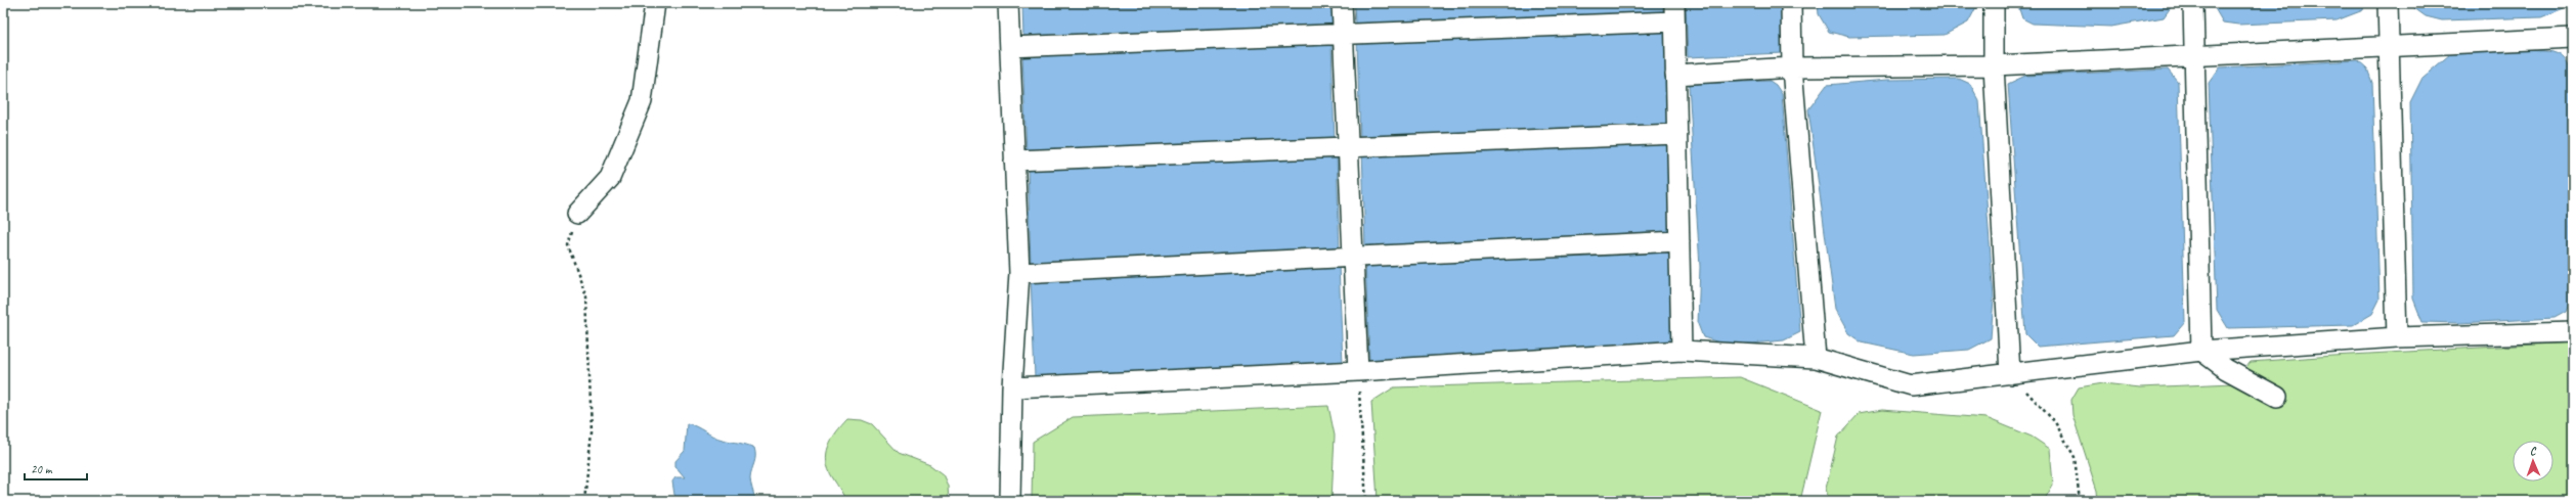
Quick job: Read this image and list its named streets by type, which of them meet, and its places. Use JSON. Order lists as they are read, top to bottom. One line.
{"scale_bar":"20 m","north":"top"}
